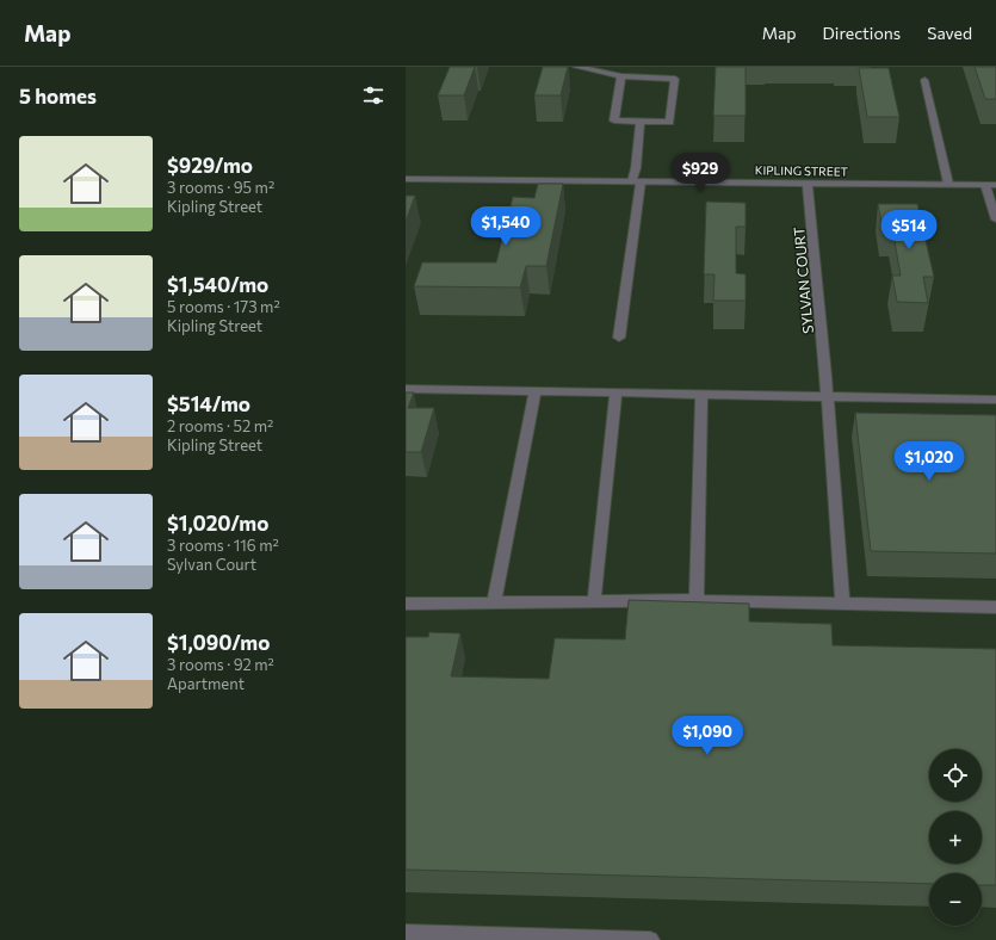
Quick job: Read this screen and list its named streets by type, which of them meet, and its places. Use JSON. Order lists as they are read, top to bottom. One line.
{"streets":{"street":["KIPLING STREET","SYLVAN COURT"]},"crossings":[["KIPLING STREET","SYLVAN COURT"]],"page":{"header":"Map","nav":["Map","Directions","Saved"],"heading":"5 homes","list":[{"name":"$929/mo","note":"3 rooms · 95 m² · Kipling Street"},{"name":"$1,540/mo","note":"5 rooms · 173 m² · Kipling Street"},{"name":"$514/mo","note":"2 rooms · 52 m² · Kipling Street"},{"name":"$1,020/mo","note":"3 rooms · 116 m² · Sylvan Court"},{"name":"$1,090/mo","note":"3 rooms · 92 m² · Apartment"}],"price":["$929","$1,540","$514","$1,020","$1,090"],"map_buttons":["+","−"]}}
